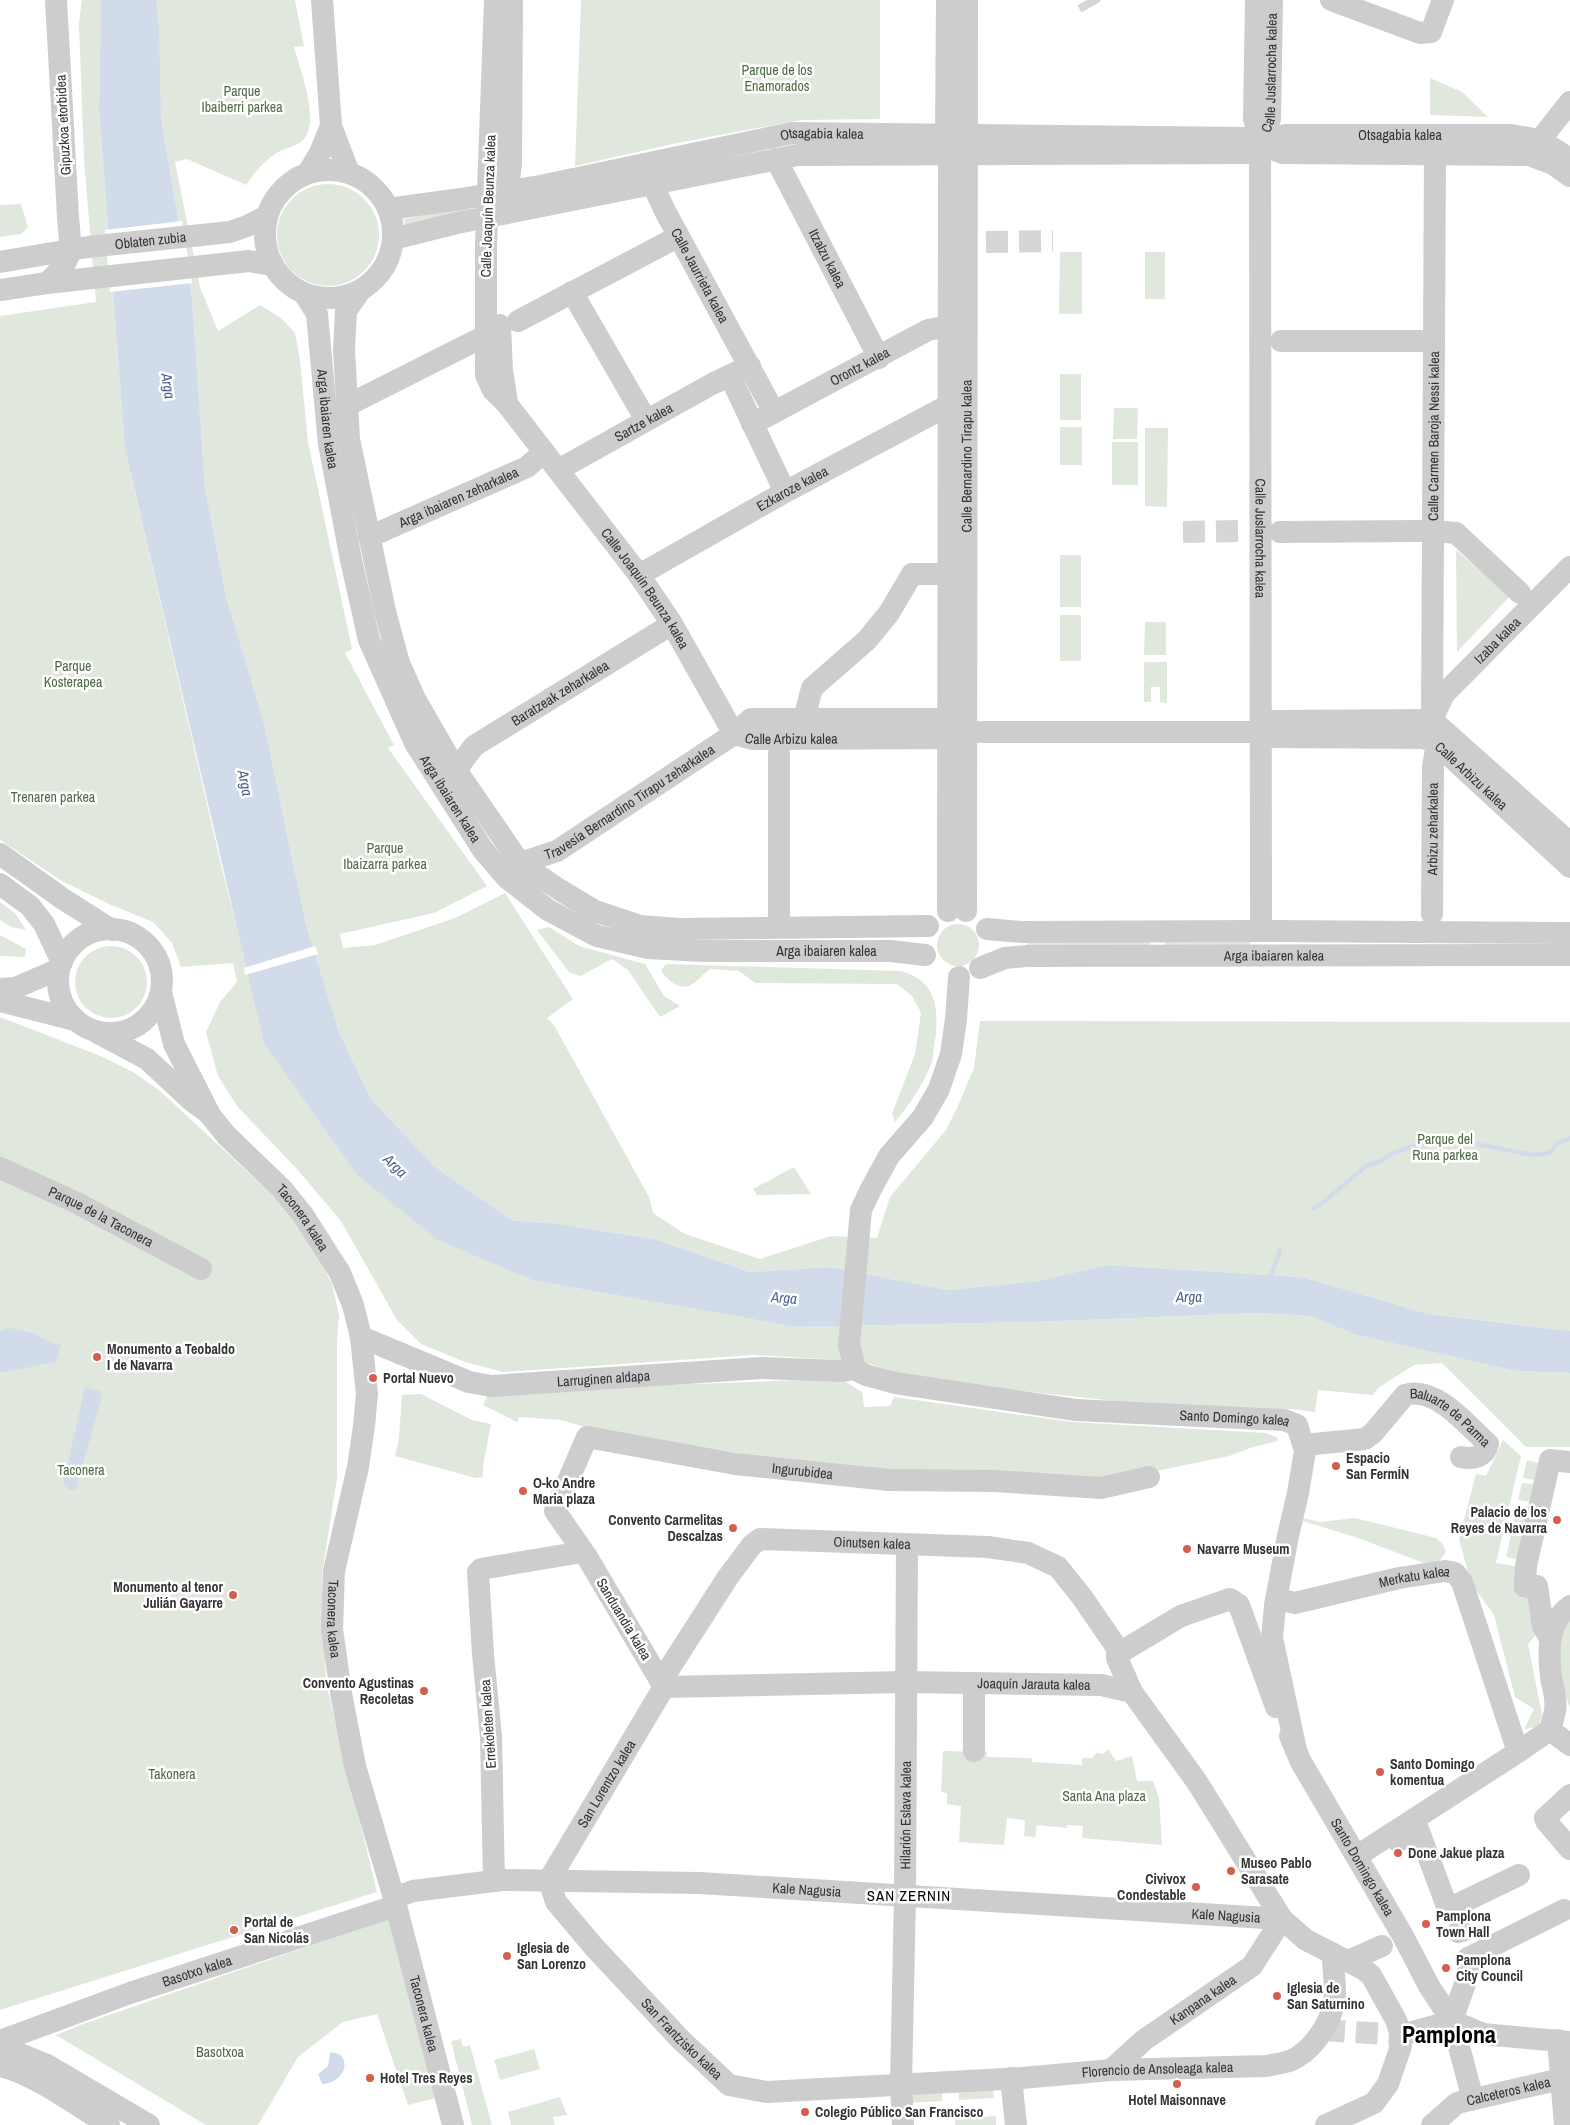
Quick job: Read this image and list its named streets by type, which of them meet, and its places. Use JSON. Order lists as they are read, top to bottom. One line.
{"streets":{"street":["Calle Juslarrocha kalea","Gipuzkoa etorbidea","Otsagabia kalea","Calle Joaquín Beunza kalea","Oblaten zubia","Itzalzu kalea","Calle Jaurrieta kalea","Orontz kalea","Arga ibaiaren kalea","Sartze kalea","Calle Carmen Baroja Nessi kalea","Calle Bernardino Tirapu kalea","Ezkaroze kalea","Arga ibaiaren zeharkalea","Izaba kalea","Baratzeak zeharkalea","Calle Arbizu kalea","Travesía Bernardino Tirapu zeharkalea","Arbizu zeharkalea","Parque de la Taconera","Taconera kalea","Larruginen aldapa","Santo Domingo kalea","Baluarte de Parma","Ingurubidea","Oinutsen kalea","Merkatu kalea","Sanduandia kalea","Joaquín Jarauta kalea","Errekoleten kalea","San Lorentzo kalea","Hilarión Eslava kalea","Kale Nagusia","Basotxo kalea","Kanpana kalea","San Frantzisko kalea","Florencio de Ansoleaga kalea","Calceteros kalea"]},"crossings":[["Calle Juslarrocha kalea","Otsagabia kalea"],["Calle Juslarrocha kalea","Arga ibaiaren kalea"],["Calle Juslarrocha kalea","Calle Arbizu kalea"],["Gipuzkoa etorbidea","Oblaten zubia"],["Otsagabia kalea","Calle Joaquín Beunza kalea"],["Otsagabia kalea","Oblaten zubia"],["Otsagabia kalea","Itzalzu kalea"],["Otsagabia kalea","Calle Jaurrieta kalea"],["Otsagabia kalea","Arga ibaiaren kalea"],["Otsagabia kalea","Calle Carmen Baroja Nessi kalea"],["Otsagabia kalea","Calle Bernardino Tirapu kalea"],["Calle Joaquín Beunza kalea","Sartze kalea"],["Calle Joaquín Beunza kalea","Ezkaroze kalea"],["Calle Joaquín Beunza kalea","Arga ibaiaren zeharkalea"],["Calle Joaquín Beunza kalea","Baratzeak zeharkalea"],["Calle Joaquín Beunza kalea","Calle Arbizu kalea"],["Calle Joaquín Beunza kalea","Travesía Bernardino Tirapu zeharkalea"],["Oblaten zubia","Arga ibaiaren kalea"],["Itzalzu kalea","Orontz kalea"],["Calle Jaurrieta kalea","Orontz kalea"],["Orontz kalea","Calle Bernardino Tirapu kalea"],["Arga ibaiaren kalea","Calle Bernardino Tirapu kalea"],["Arga ibaiaren kalea","Arga ibaiaren zeharkalea"],["Arga ibaiaren kalea","Baratzeak zeharkalea"],["Arga ibaiaren kalea","Travesía Bernardino Tirapu zeharkalea"],["Calle Carmen Baroja Nessi kalea","Izaba kalea"],["Calle Carmen Baroja Nessi kalea","Calle Arbizu kalea"],["Calle Bernardino Tirapu kalea","Ezkaroze kalea"],["Calle Bernardino Tirapu kalea","Calle Arbizu kalea"],["Izaba kalea","Calle Arbizu kalea"],["Calle Arbizu kalea","Travesía Bernardino Tirapu zeharkalea"],["Calle Arbizu kalea","Arbizu zeharkalea"],["Taconera kalea","Larruginen aldapa"],["Taconera kalea","Kale Nagusia"],["Taconera kalea","Basotxo kalea"],["Larruginen aldapa","Santo Domingo kalea"],["Santo Domingo kalea","Baluarte de Parma"],["Santo Domingo kalea","Oinutsen kalea"],["Santo Domingo kalea","Merkatu kalea"],["Ingurubidea","Sanduandia kalea"],["Ingurubidea","Errekoleten kalea"],["Oinutsen kalea","Sanduandia kalea"],["Oinutsen kalea","Joaquín Jarauta kalea"],["Oinutsen kalea","San Lorentzo kalea"],["Oinutsen kalea","Hilarión Eslava kalea"],["Sanduandia kalea","Joaquín Jarauta kalea"],["Sanduandia kalea","Errekoleten kalea"],["Sanduandia kalea","San Lorentzo kalea"],["Joaquín Jarauta kalea","San Lorentzo kalea"],["Joaquín Jarauta kalea","Hilarión Eslava kalea"],["Errekoleten kalea","Kale Nagusia"],["San Lorentzo kalea","Kale Nagusia"],["San Lorentzo kalea","San Frantzisko kalea"],["Hilarión Eslava kalea","Kale Nagusia"],["Hilarión Eslava kalea","San Frantzisko kalea"],["Hilarión Eslava kalea","Florencio de Ansoleaga kalea"],["Kale Nagusia","Basotxo kalea"],["Kale Nagusia","Kanpana kalea"],["Kale Nagusia","San Frantzisko kalea"],["Kanpana kalea","Florencio de Ansoleaga kalea"],["San Frantzisko kalea","Florencio de Ansoleaga kalea"]],"districts":["SAN ZERNIN","Pamplona"],"water":["Arga"],"parks":["Parque de los Enamorados","Parque Ibaiberri parkea","Parque Kosterapea","Trenaren parkea","Parque Ibaizarra parkea","Parque del Runa parkea","Taconera","Takonera","Santa Ana plaza","Basotxoa"],"places":["Monumento a Teobaldo I de Navarra","Portal Nuevo","Espacio San FermÍN","O-ko Andre Maria plaza","Palacio de los Reyes de Navarra","Convento Carmelitas Descalzas","Navarre Museum","Monumento al tenor Julián Gayarre","Convento Agustinas Recoletas","Santo Domingo komentua","Done Jakue plaza","Museo Pablo Sarasate","Civivox Condestable","Pamplona Town Hall","Portal de San Nicolás","Iglesia de San Lorenzo","Pamplona City Council","Iglesia de San Saturnino","Hotel Tres Reyes","Hotel Maisonnave","Colegio Público San Francisco"]}
